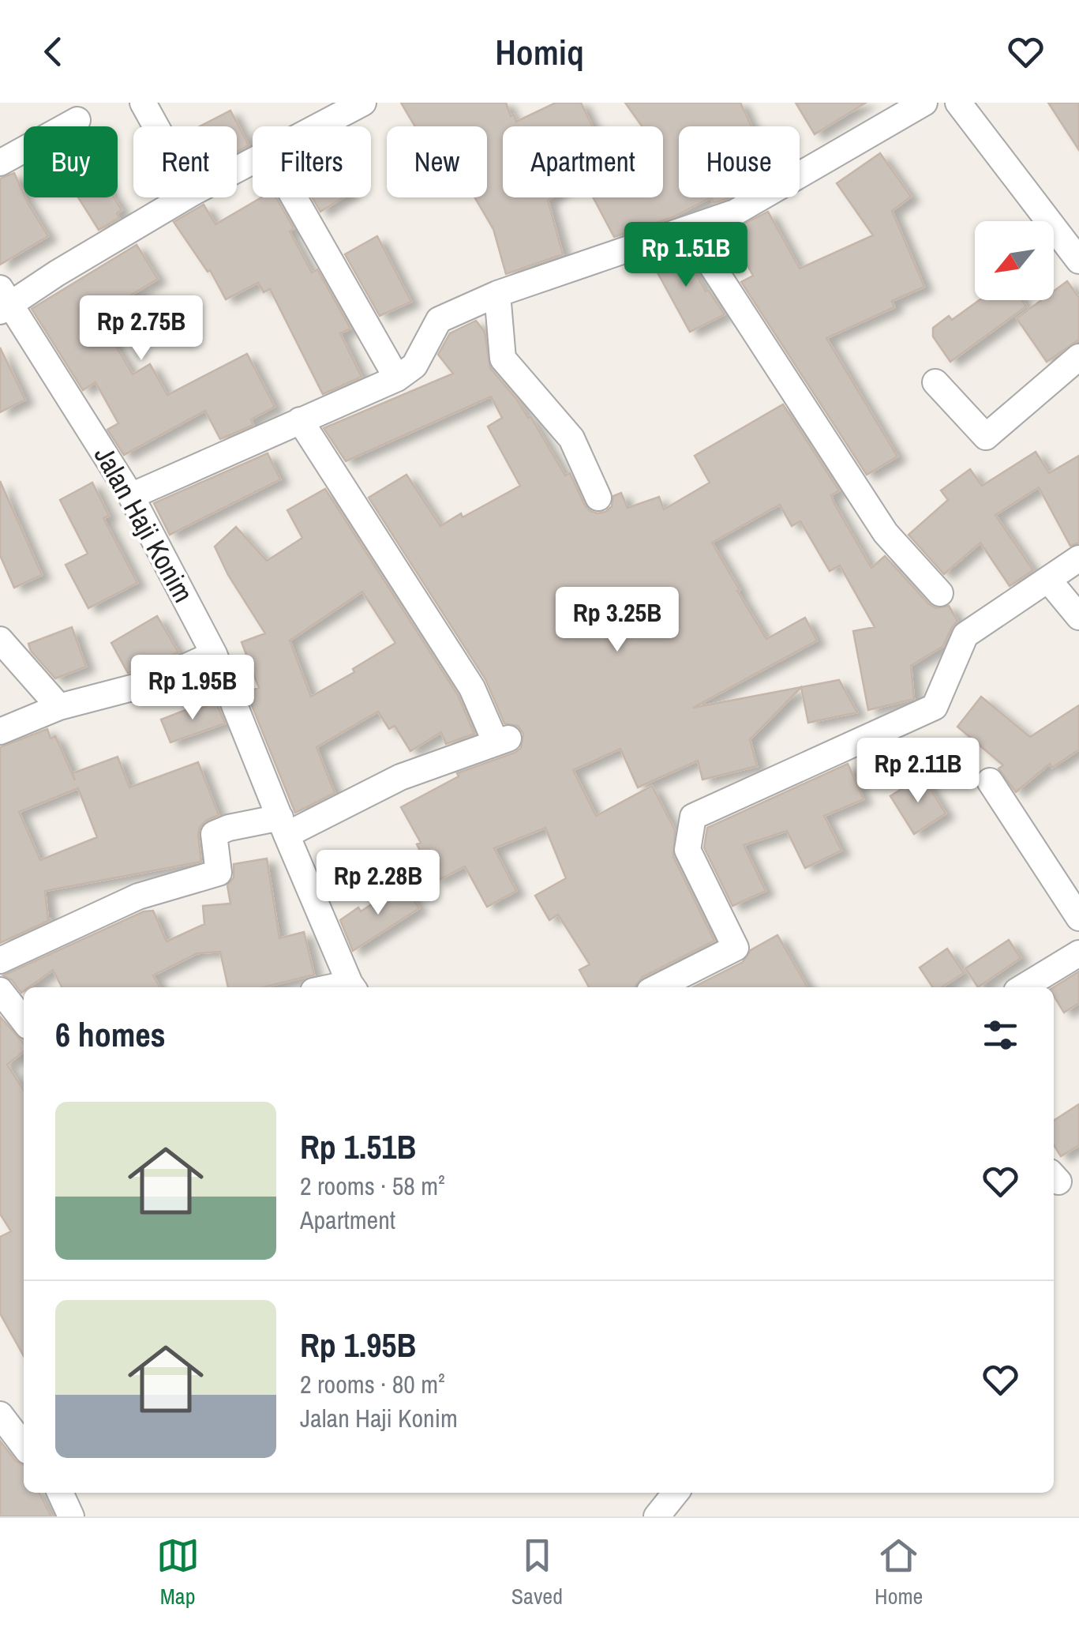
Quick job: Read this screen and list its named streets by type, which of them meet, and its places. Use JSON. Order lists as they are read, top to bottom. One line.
{"streets":{"street":["Jalan Haji Konim"]},"north":"bottom left","page":{"header":"Homiq","chip":["Buy","Rent","Filters","New","Apartment","House"],"price":["Rp 1.51B","Rp 2.75B","Rp 3.25B","Rp 1.95B","Rp 2.11B","Rp 2.28B"],"heading":"6 homes","list":[{"name":"Rp 1.51B","note":"2 rooms · 58 m² · Apartment"},{"name":"Rp 1.95B","note":"2 rooms · 80 m² · Jalan Haji Konim"}],"tabs":["Map","Saved","Home"]}}
